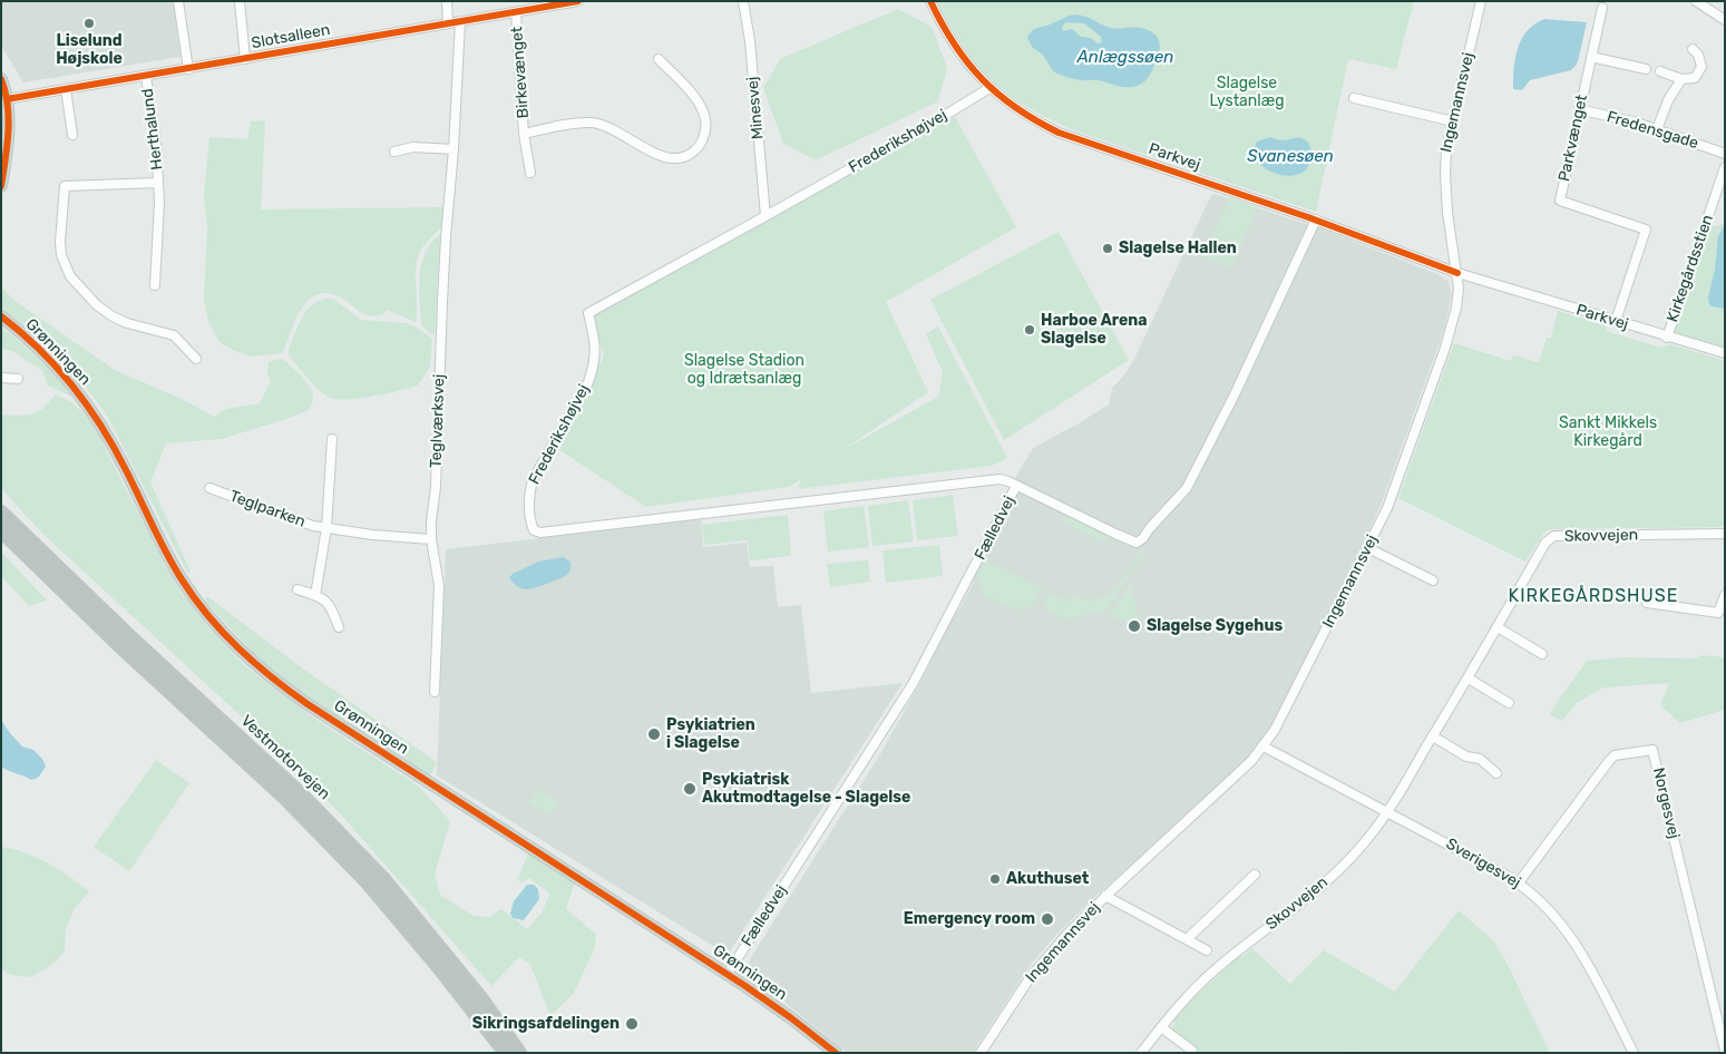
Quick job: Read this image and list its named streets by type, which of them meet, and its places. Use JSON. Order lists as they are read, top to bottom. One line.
{"streets":{"highway":["Vestmotorvejen"],"main road":["Grønningen"],"street":["Slotsalleen","Birkevænget","Ingemannsvej","Minesvej","Herthalund","Fredensgade","Parkvænget","Frederikshøjvej","Parkvej","Kirkegårdsstien","Teglværksvej","Teglparken","Fælledvej","Skovvejen","Norgesvej","Sverigesvej"]},"crossings":[["Slotsalleen","Birkevænget"],["Slotsalleen","Herthalund"],["Slotsalleen","Teglværksvej"],["Ingemannsvej","Parkvej"],["Ingemannsvej","Sverigesvej"],["Minesvej","Frederikshøjvej"],["Fredensgade","Parkvænget"],["Parkvænget","Parkvej"],["Frederikshøjvej","Parkvej"],["Frederikshøjvej","Fælledvej"],["Parkvej","Kirkegårdsstien"],["Parkvej","Fælledvej"],["Grønningen","Fælledvej"],["Teglværksvej","Teglparken"],["Skovvejen","Sverigesvej"],["Norgesvej","Sverigesvej"]],"districts":["KIRKEGÅRDSHUSE"],"water":["Anlægssøen","Svanesøen"],"parks":["Slagelse Lystanlæg","Slagelse Stadion og Idrætsanlæg","Sankt Mikkels Kirkegård"],"places":["Liselund Højskole","Slagelse Hallen","Harboe Arena Slagelse","Slagelse Sygehus","Psykiatrien i Slagelse","Psykiatrisk Akutmodtagelse - Slagelse","Akuthuset","Emergency room","Sikringsafdelingen"]}
